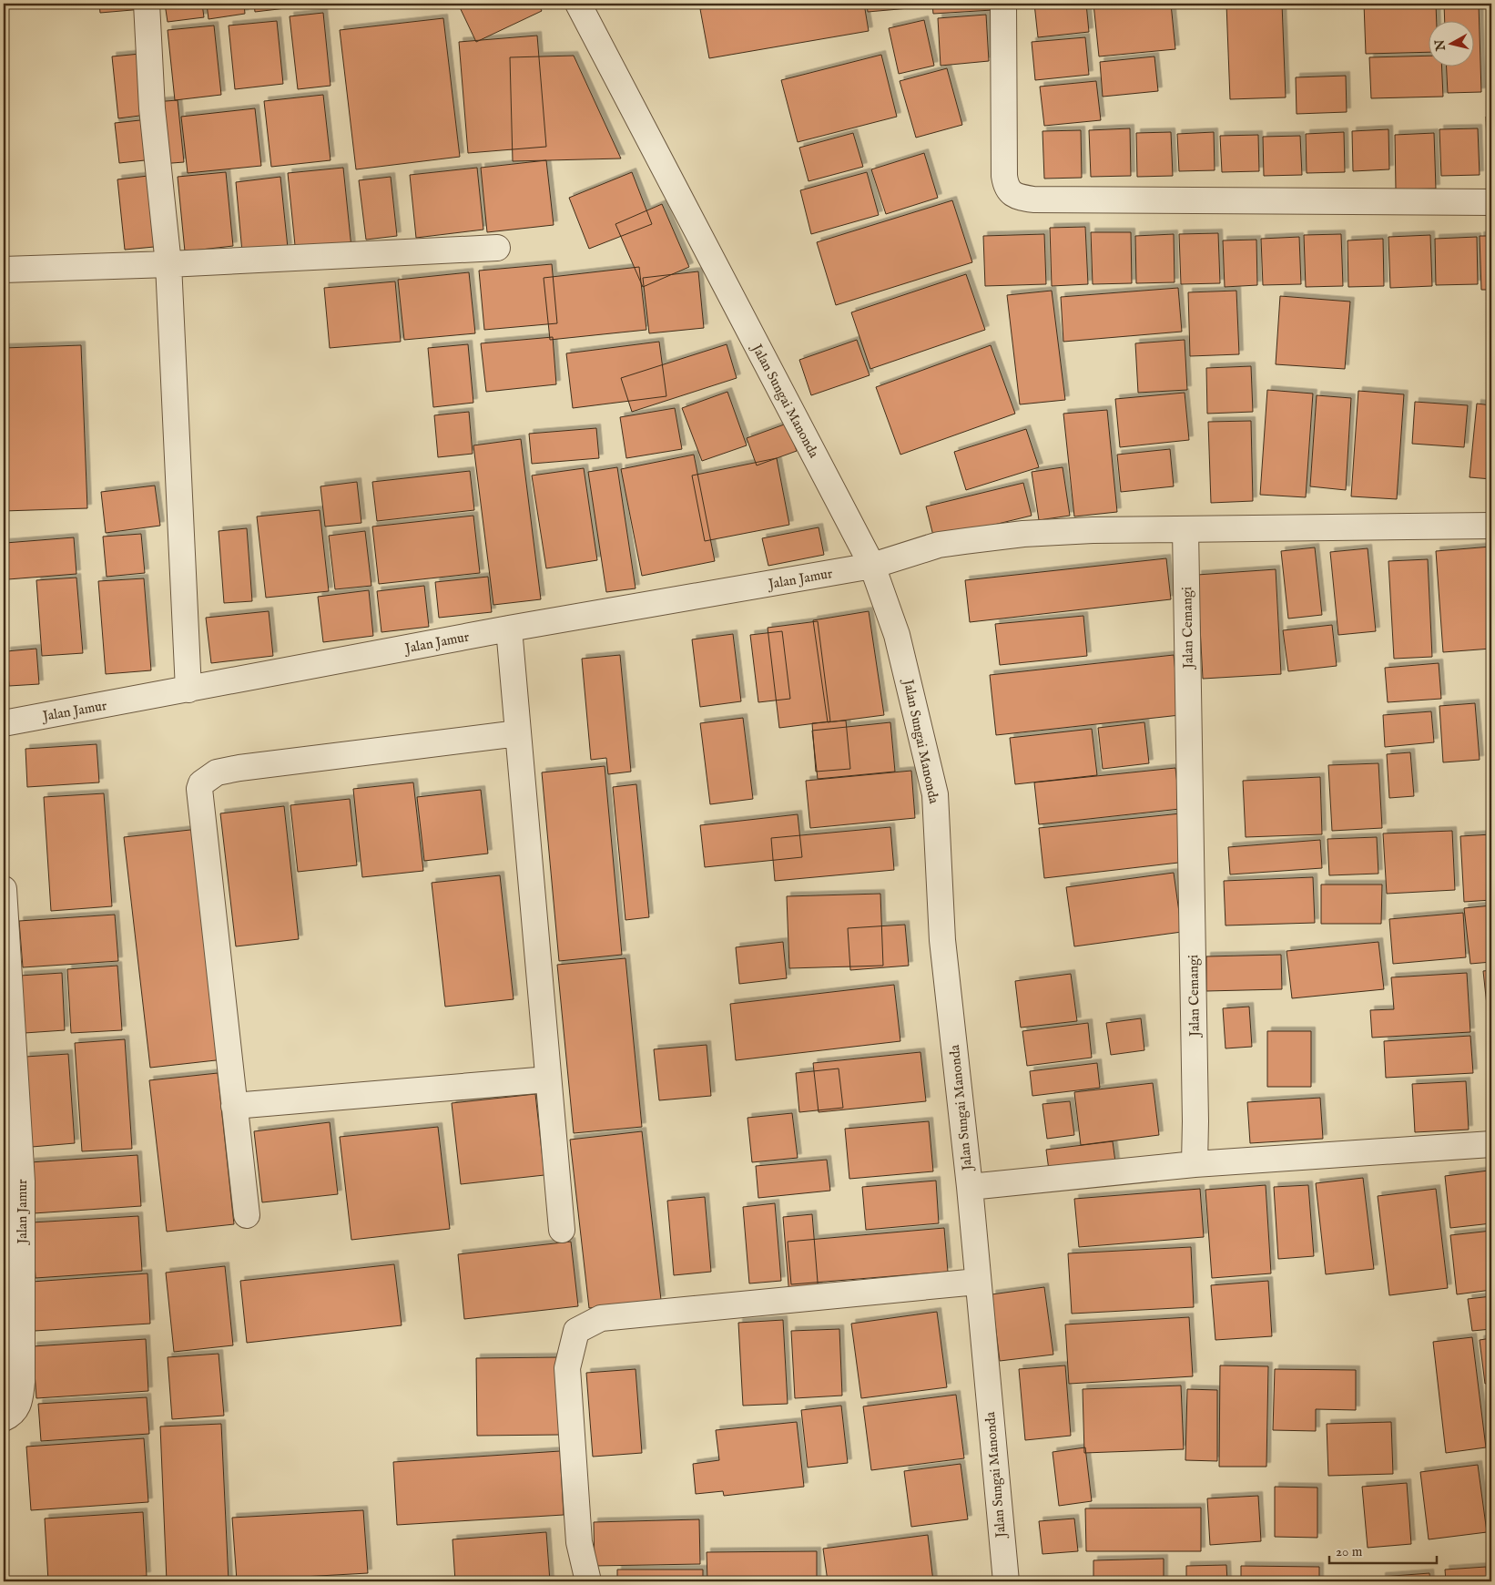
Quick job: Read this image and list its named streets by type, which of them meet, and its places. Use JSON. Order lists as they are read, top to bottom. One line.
{"streets":{"street":["Jalan Sungai Manonda","Jalan Jamur","Jalan Cemangi"]},"crossings":[["Jalan Sungai Manonda","Jalan Jamur"]],"scale_bar":"20 m","north":"left"}
